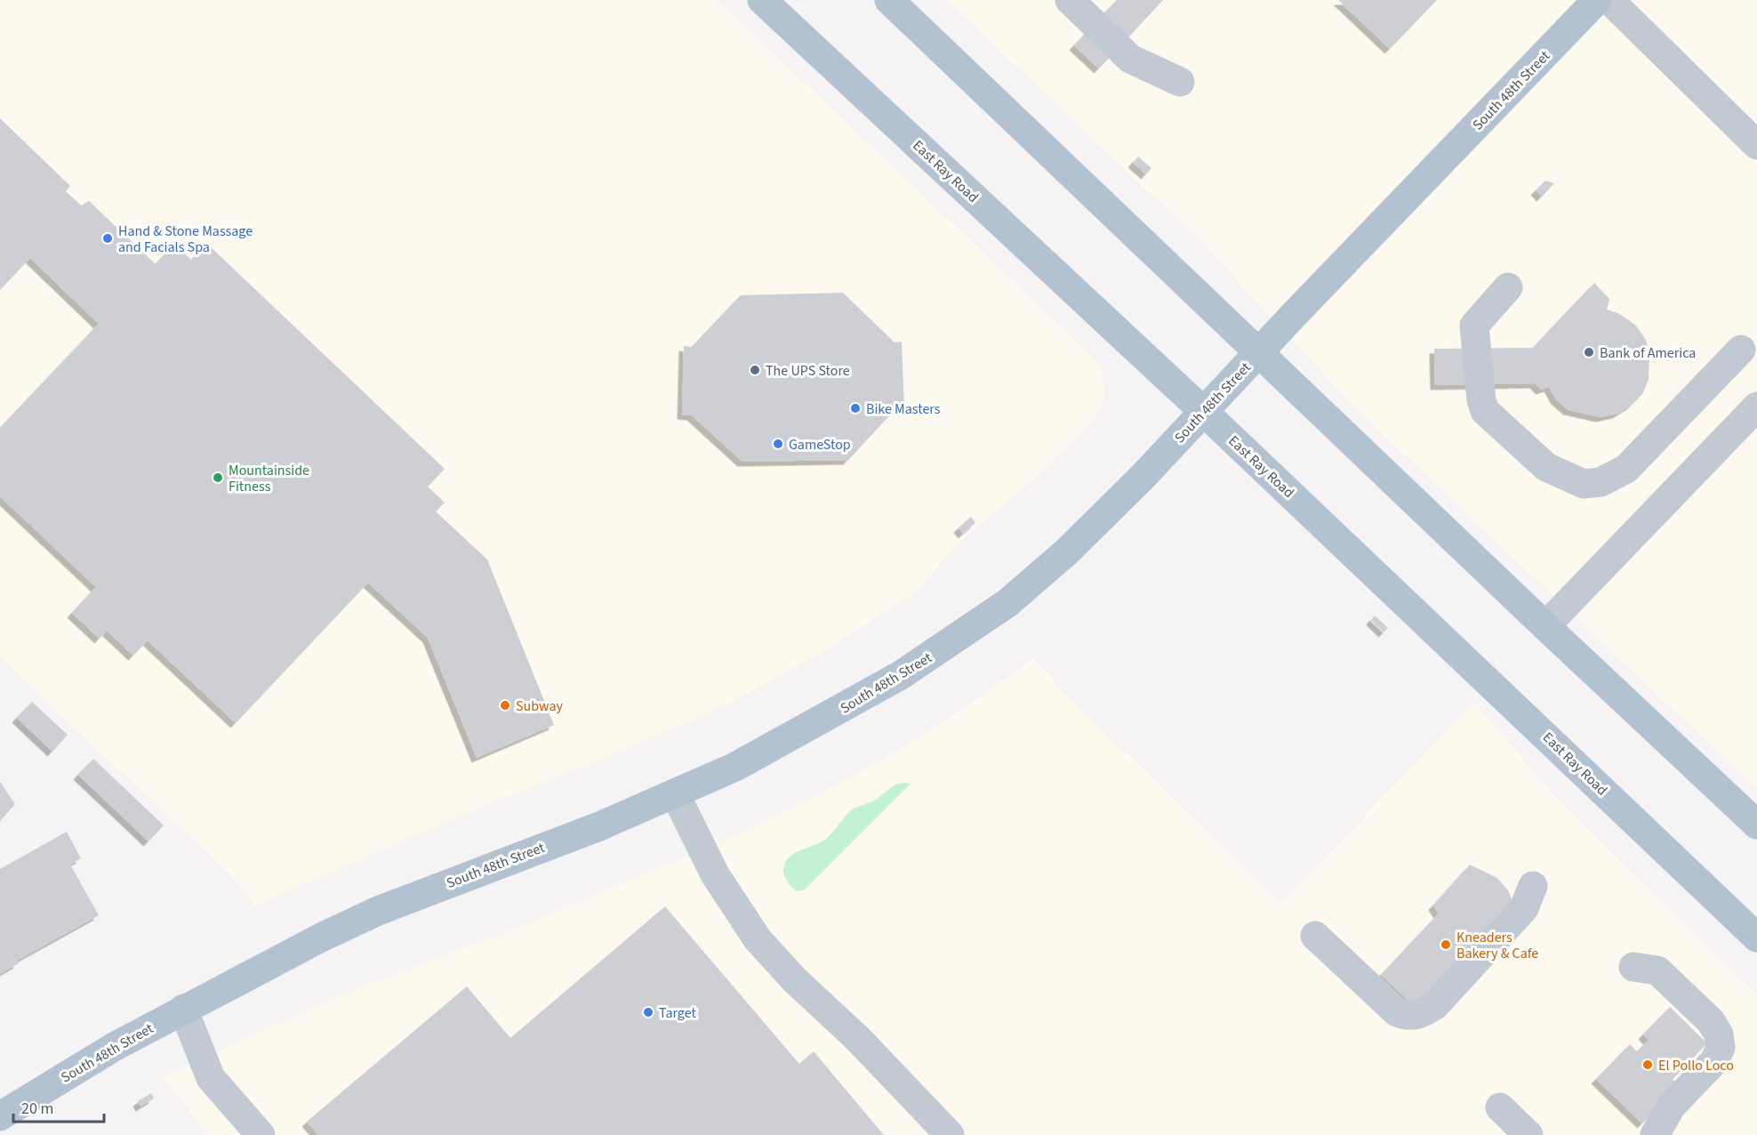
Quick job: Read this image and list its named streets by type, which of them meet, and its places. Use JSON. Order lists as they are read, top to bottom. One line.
{"streets":{"main road":["South 48th Street","East Ray Road"]},"crossings":[["South 48th Street","East Ray Road"]],"places":["Hand & Stone Massage and Facials Spa","Bank of America","The UPS Store","Bike Masters","GameStop","Mountainside Fitness","Subway","Kneaders Bakery & Cafe","Target","El Pollo Loco"],"scale_bar":"20 m"}
